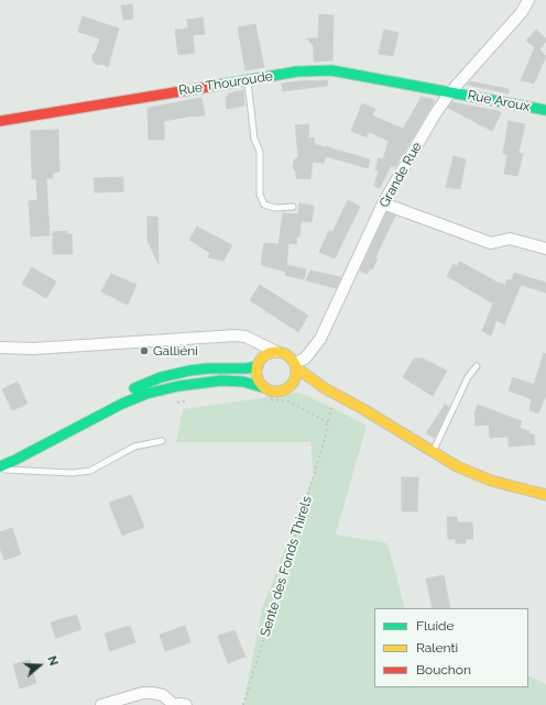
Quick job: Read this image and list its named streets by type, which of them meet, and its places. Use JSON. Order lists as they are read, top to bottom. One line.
{"streets":{"street":["Rue Thouroude","Rue Aroux","Grande Rue"],"path":["Sente des Fonds Thirels"]},"crossings":[["Rue Thouroude","Rue Aroux"],["Rue Thouroude","Grande Rue"],["Rue Aroux","Grande Rue"]],"places":["Galliéni"],"legend":["Fluide","Ralenti","Bouchon"],"north":"right"}
